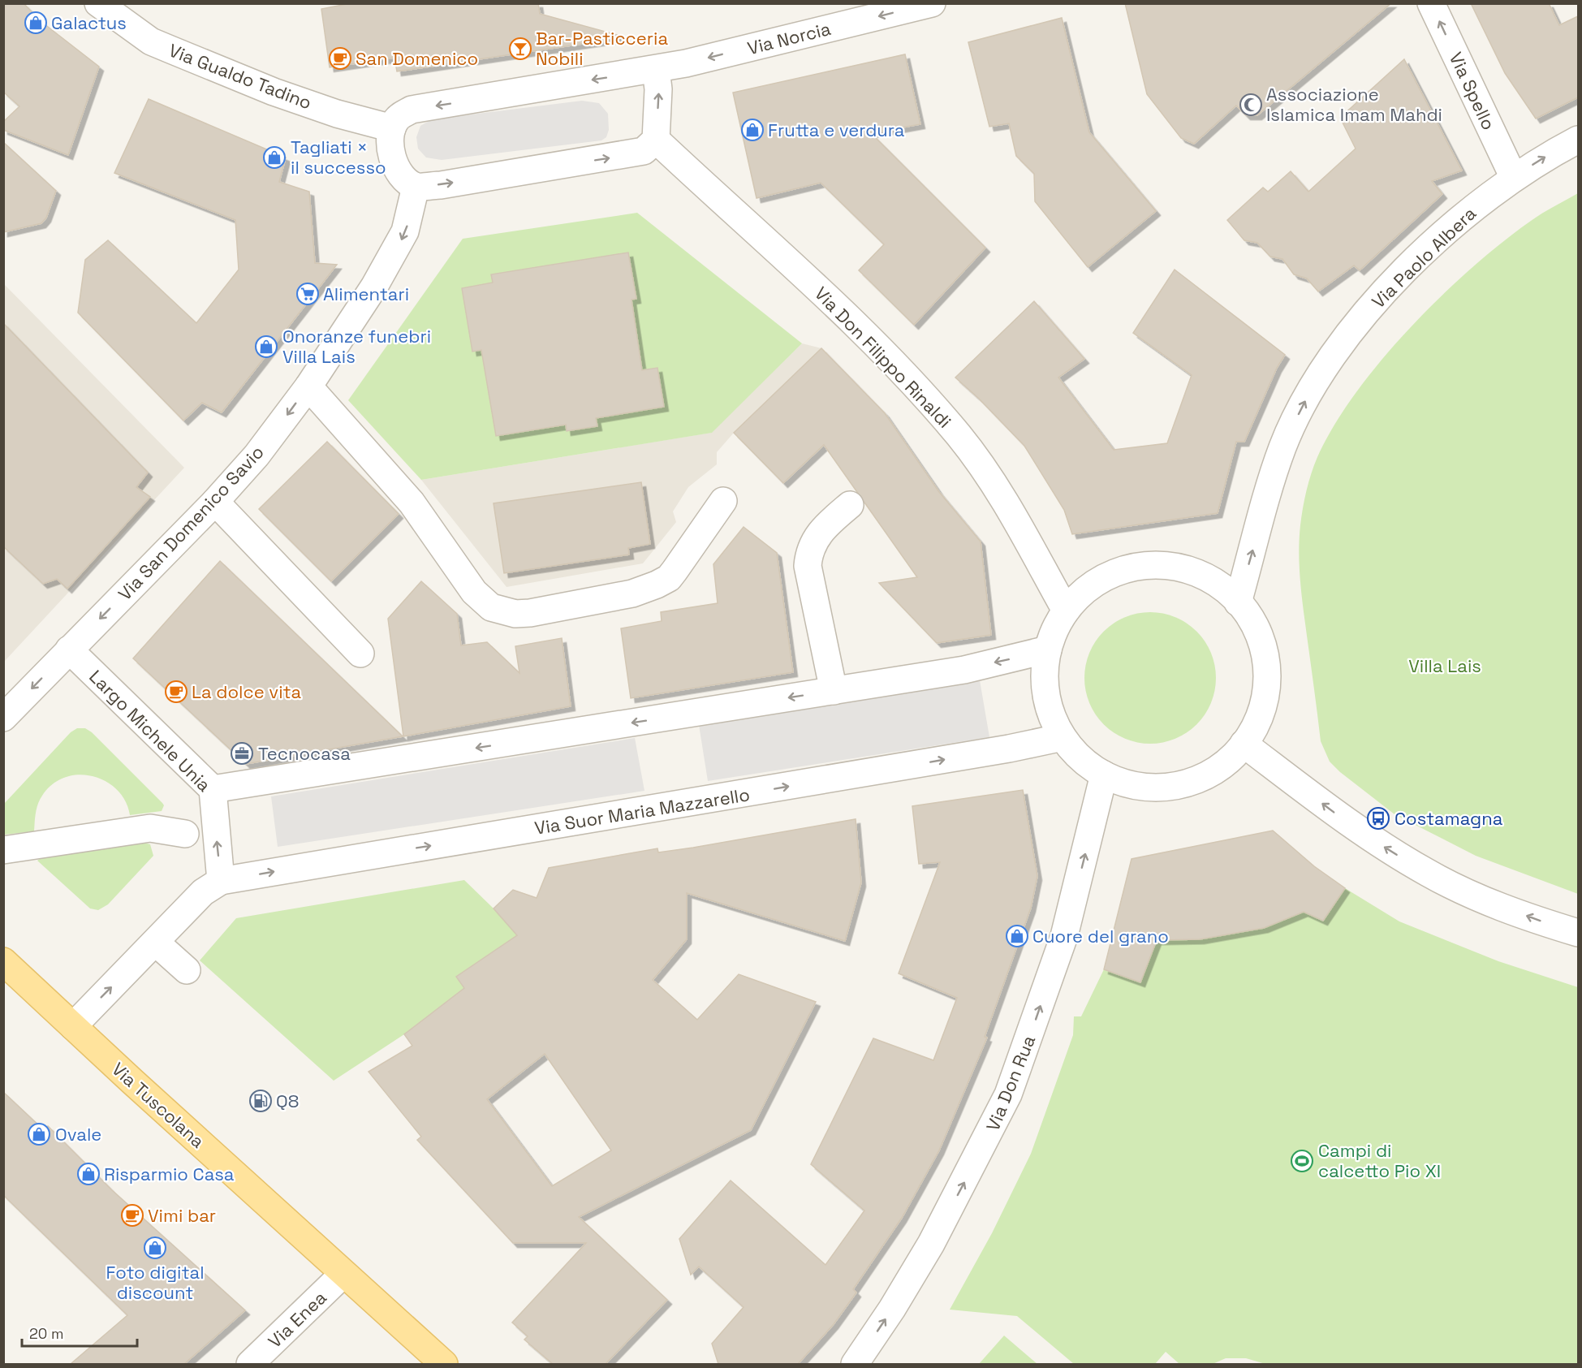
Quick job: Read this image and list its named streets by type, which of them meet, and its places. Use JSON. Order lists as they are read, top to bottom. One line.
{"streets":{"main road":["Via Tuscolana"],"street":["Via Norcia","Via Gualdo Tadino","Via Spello","Via Paolo Albera","Via Don Filippo Rinaldi","Via San Domenico Savio","Largo Michele Unia","Via Suor Maria Mazzarello","Via Don Rua","Via Enea"]},"crossings":[["Via Norcia","Via Gualdo Tadino"],["Via Spello","Via Paolo Albera"],["Via San Domenico Savio","Largo Michele Unia"],["Largo Michele Unia","Via Suor Maria Mazzarello"],["Via Tuscolana","Via Enea"]],"one_way":["Via Norcia","Via Spello","Via Paolo Albera","Via San Domenico Savio","Via Don Rua"],"parks":["Villa Lais"],"places":{"shop":["Galactus","Frutta e verdura","Tagliati × il successo","Onoranze funebri Villa Lais","Cuore del grano","Ovale","Risparmio Casa","Foto digital discount"],"bar":["Bar-Pasticceria Nobili"],"cafe":["San Domenico","La dolce vita","Vimi bar"],"mosque":["Associazione Islamica Imam Mahdi"],"supermarket":["Alimentari"],"office":["Tecnocasa"],"bus stop":["Costamagna"],"fuel station":["Q8"],"sports":["Campi di calcetto Pio XI"]},"scale_bar":"20 m"}
